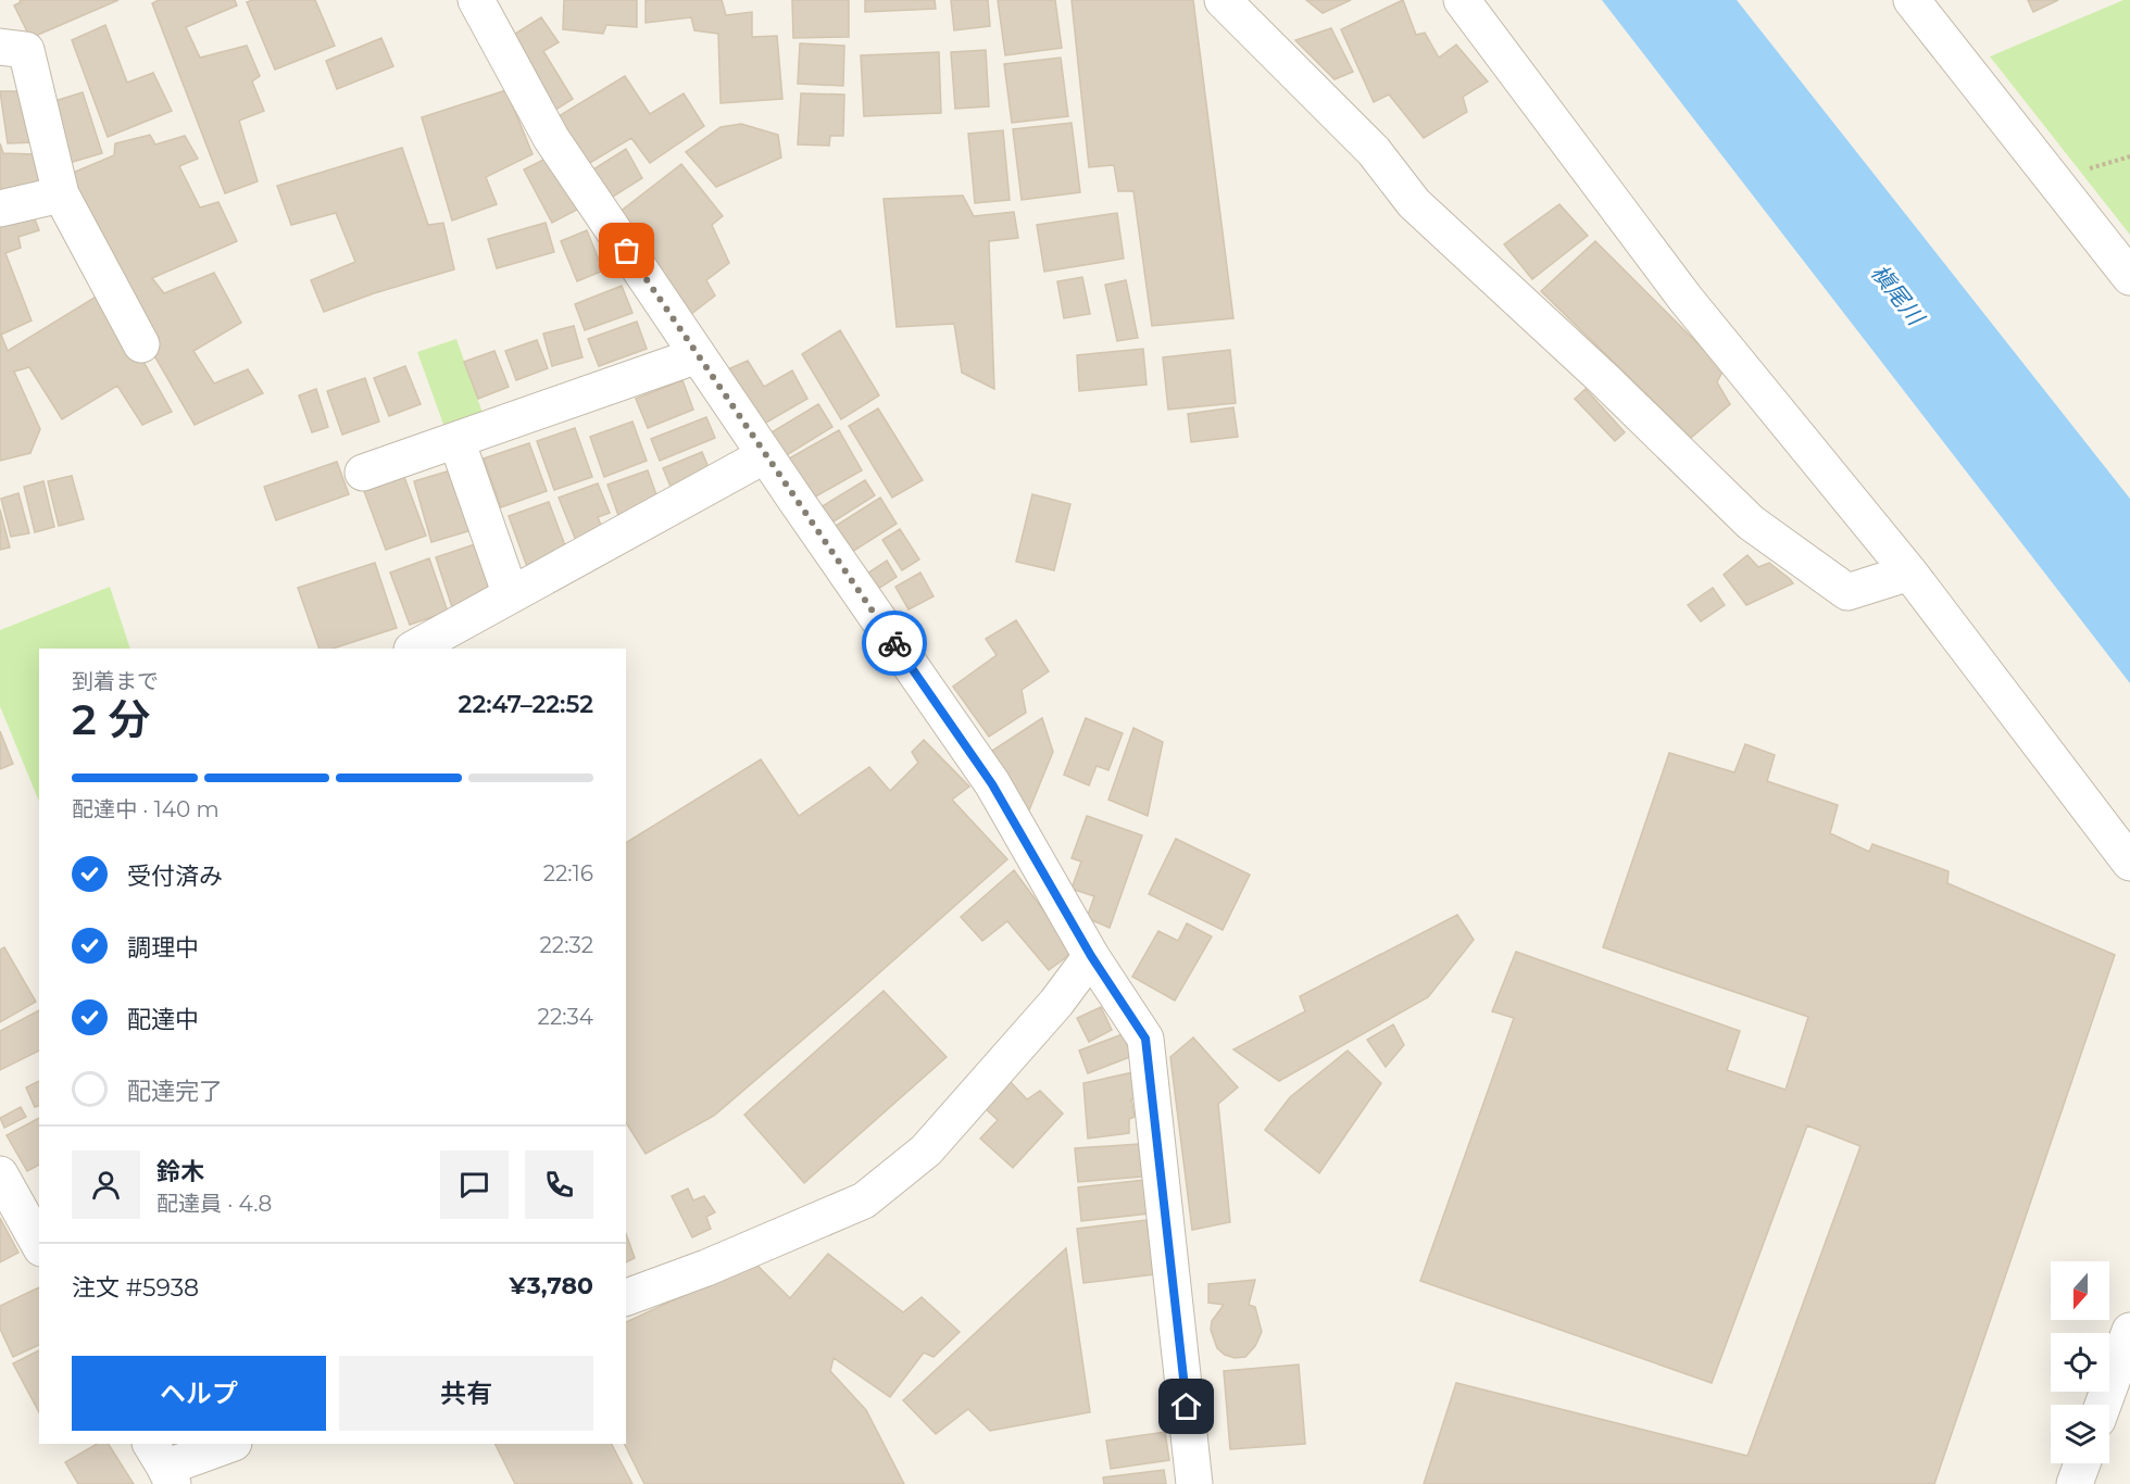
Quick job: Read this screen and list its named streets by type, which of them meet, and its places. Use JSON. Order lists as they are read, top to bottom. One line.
{"water":["槇尾川"],"north":"bottom","page":{"heading":["2 分","到着まで","22:47–22:52"],"panel":["鈴木","配達員 · 4.8","注文 #5938","¥3,780"],"bar":"配達中 · 140 m","list":[["受付済み","22:16"],["調理中","22:32"],["配達中","22:34"],"配達完了"],"buttons":["ヘルプ","共有"]}}
